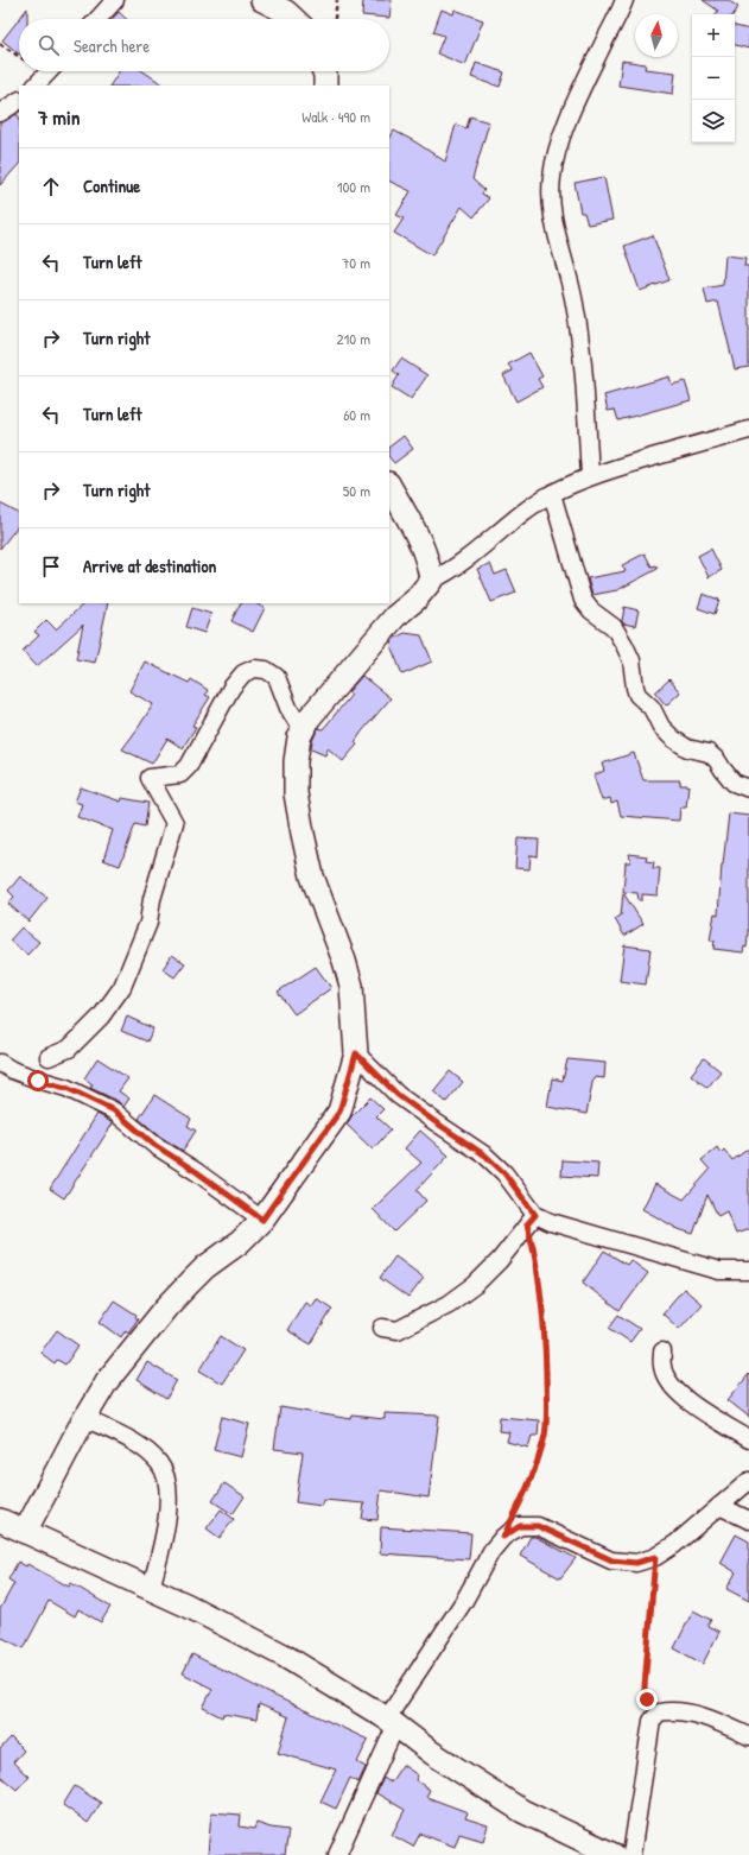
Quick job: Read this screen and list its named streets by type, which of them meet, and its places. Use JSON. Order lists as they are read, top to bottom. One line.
{"north":"top","page":{"map_buttons":["+","−"],"search":"Search here","heading":["7 min","Walk · 490 m"],"list":[["Continue","100 m"],["Turn left","70 m"],["Turn right","210 m"],["Turn left","60 m"],["Turn right","50 m"],"Arrive at destination"]}}
